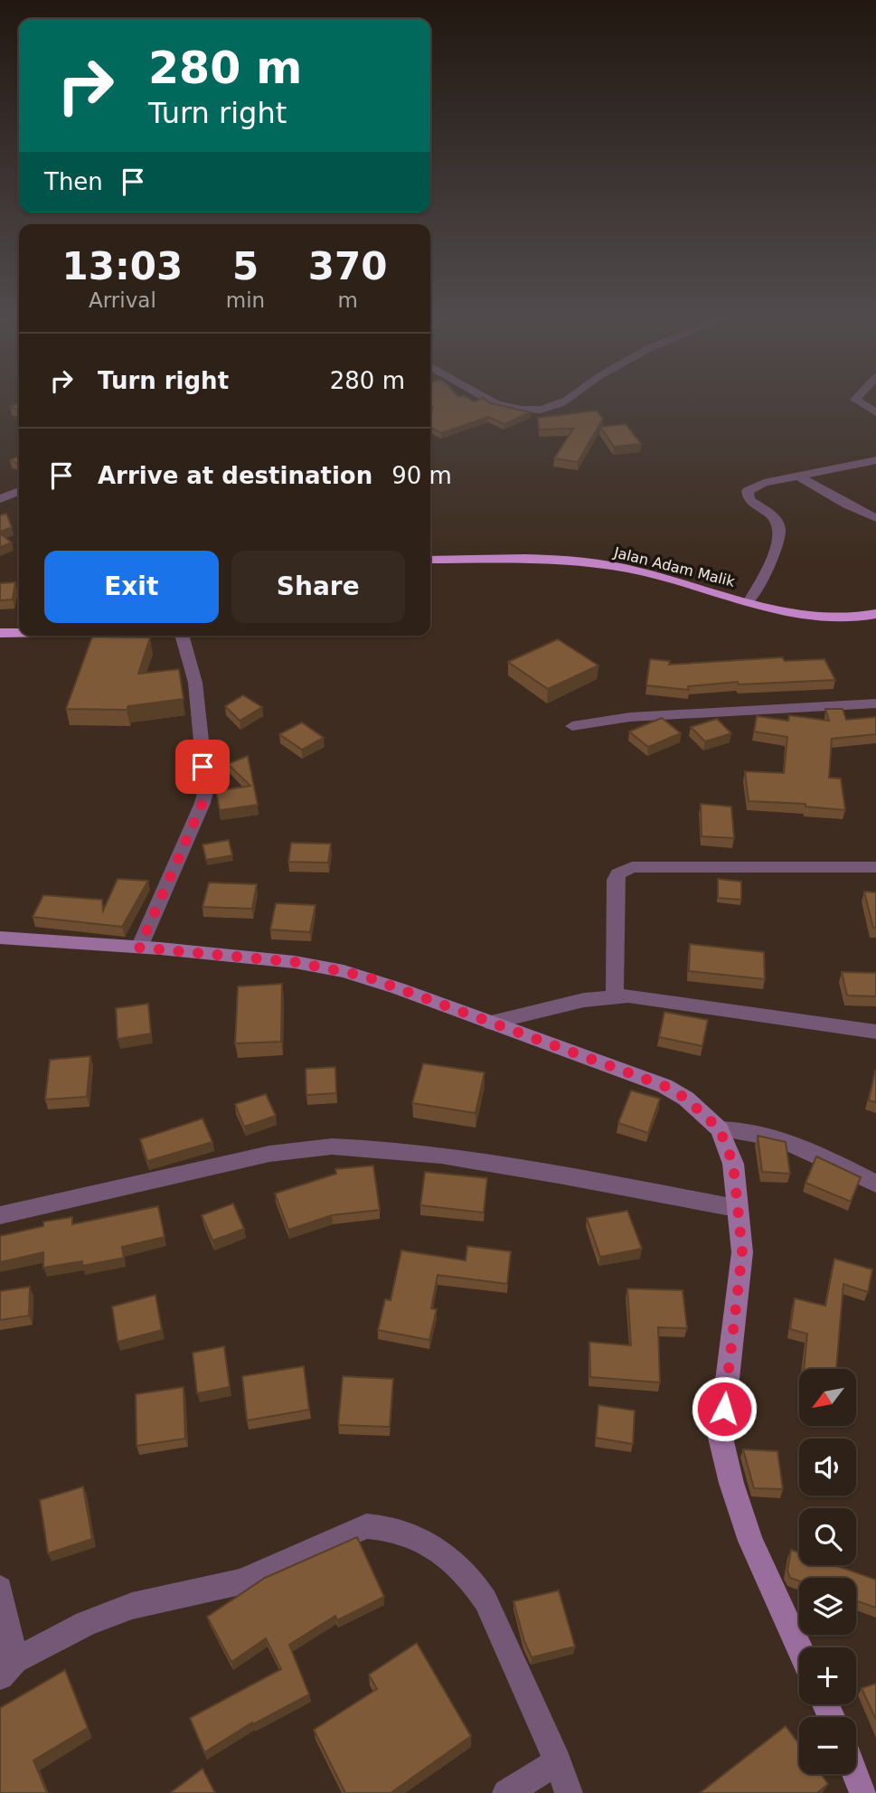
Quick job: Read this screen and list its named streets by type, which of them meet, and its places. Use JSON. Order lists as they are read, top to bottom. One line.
{"streets":{"highway":["Jalan Adam Malik"]},"north":"bottom left","page":{"turn":["280 m","Turn right"],"then":"Then","eta":["13:03","Arrival","5","min","370","m"],"list":[{"name":"Turn right","value":"280 m"},{"name":"Arrive at destination","value":"90 m"}],"buttons":["Exit","Share"],"map_buttons":["+","−"]}}
